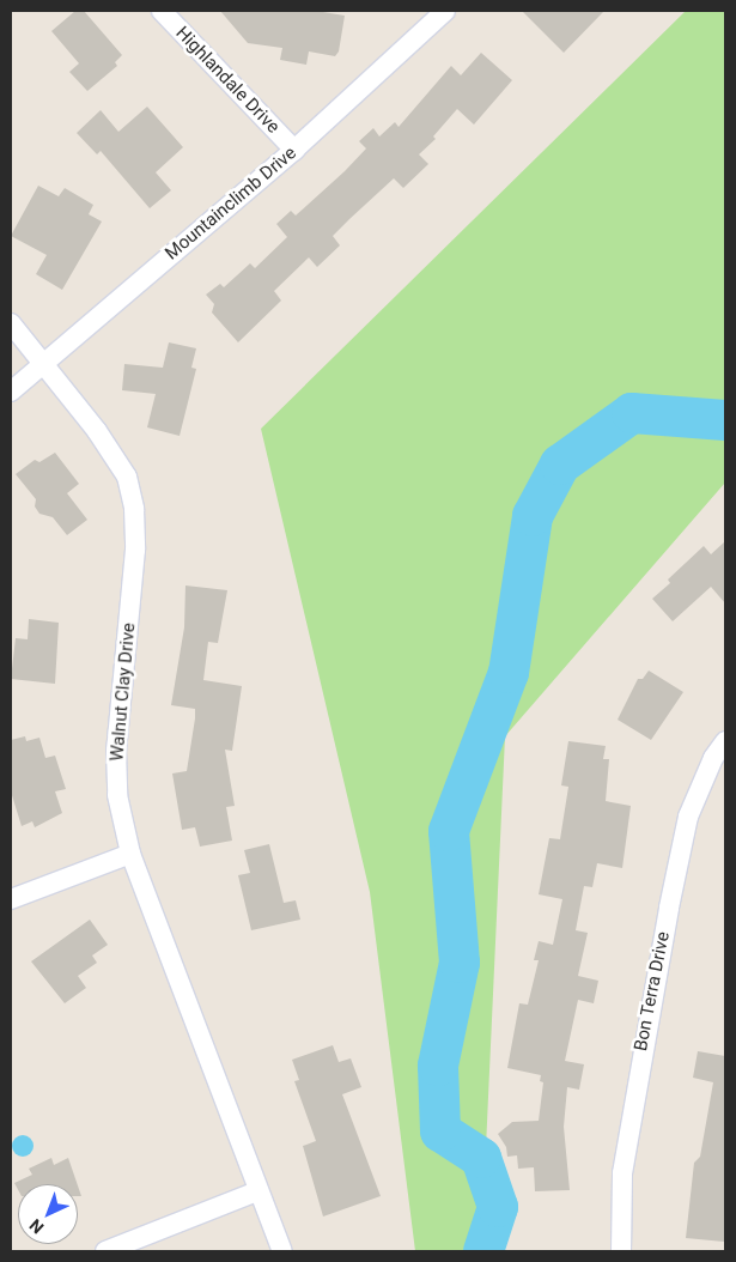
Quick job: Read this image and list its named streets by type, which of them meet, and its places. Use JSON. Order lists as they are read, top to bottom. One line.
{"streets":{"street":["Highlandale Drive","Mountainclimb Drive","Walnut Clay Drive","Bon Terra Drive"]},"crossings":[["Highlandale Drive","Mountainclimb Drive"],["Mountainclimb Drive","Walnut Clay Drive"]],"north":"bottom left"}
